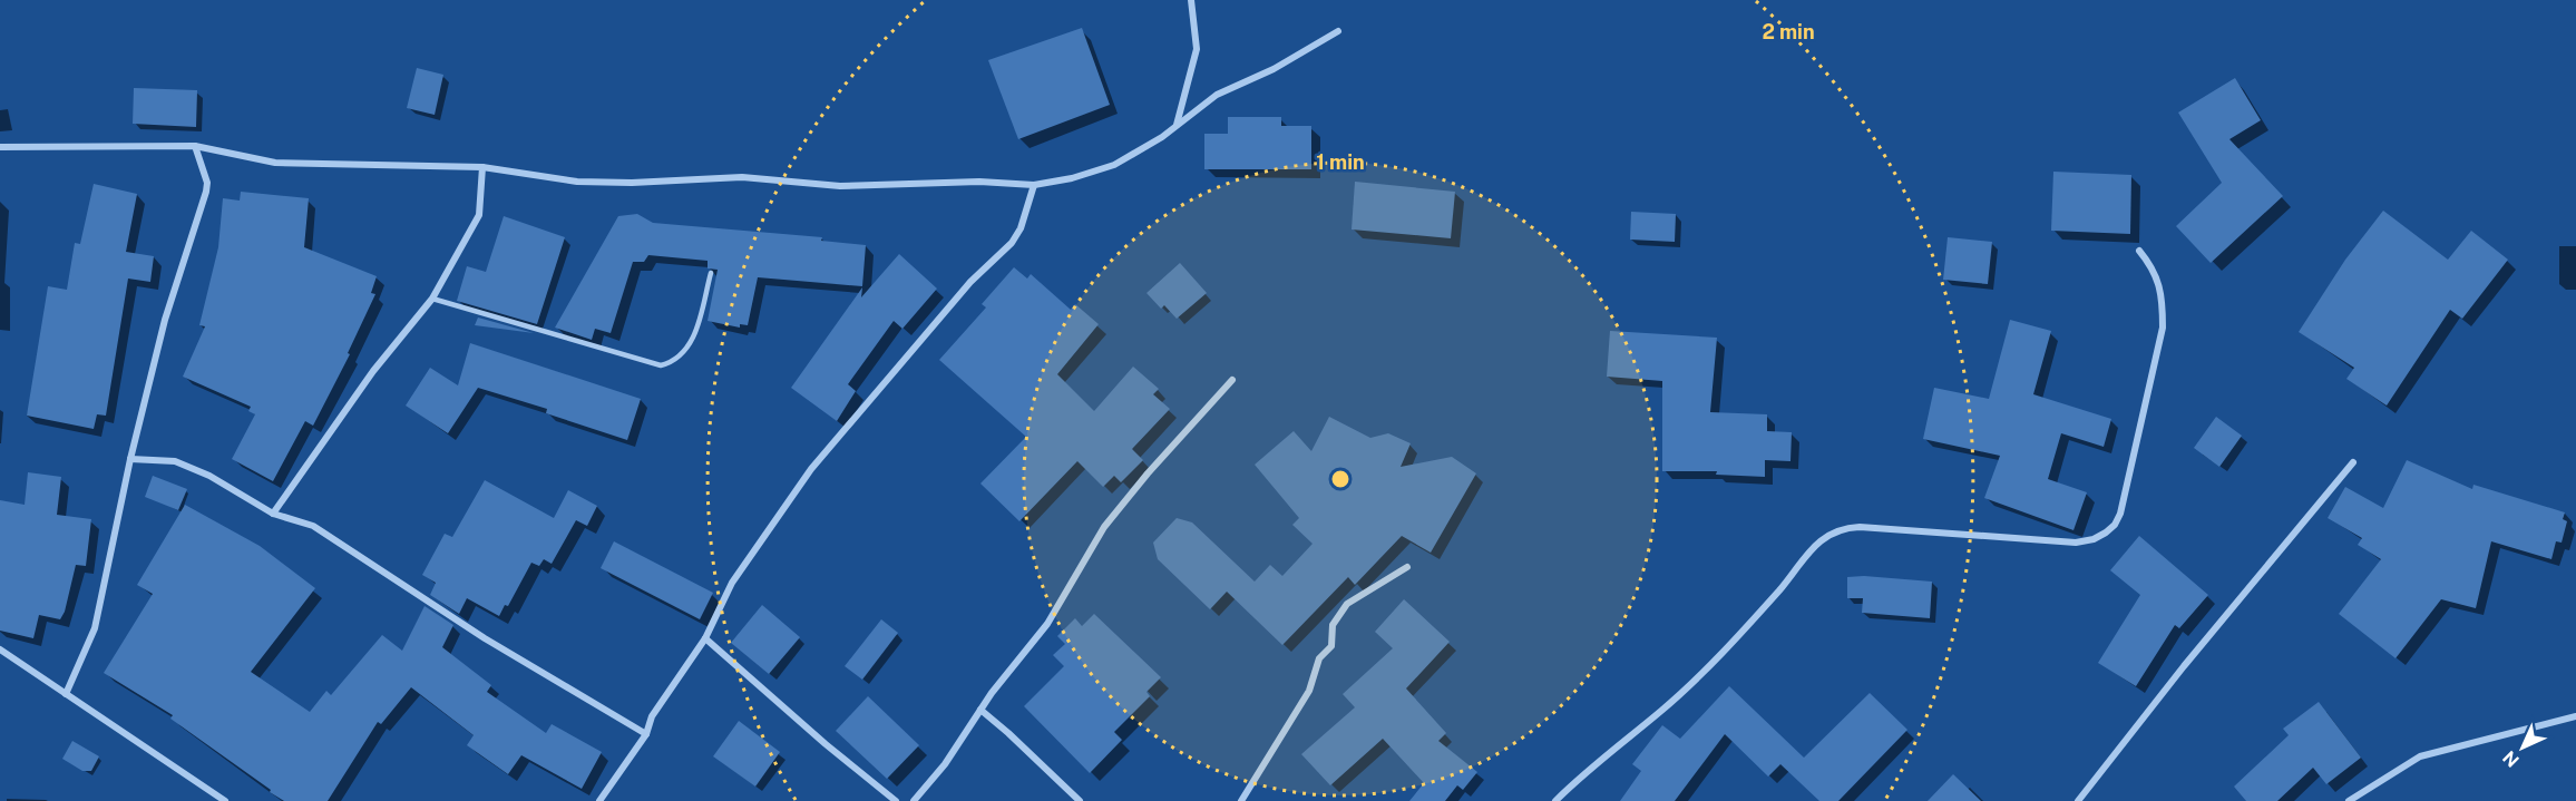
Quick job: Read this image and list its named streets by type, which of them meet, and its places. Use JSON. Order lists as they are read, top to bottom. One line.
{"north":"bottom left","rings":["2 min","1 min"]}
